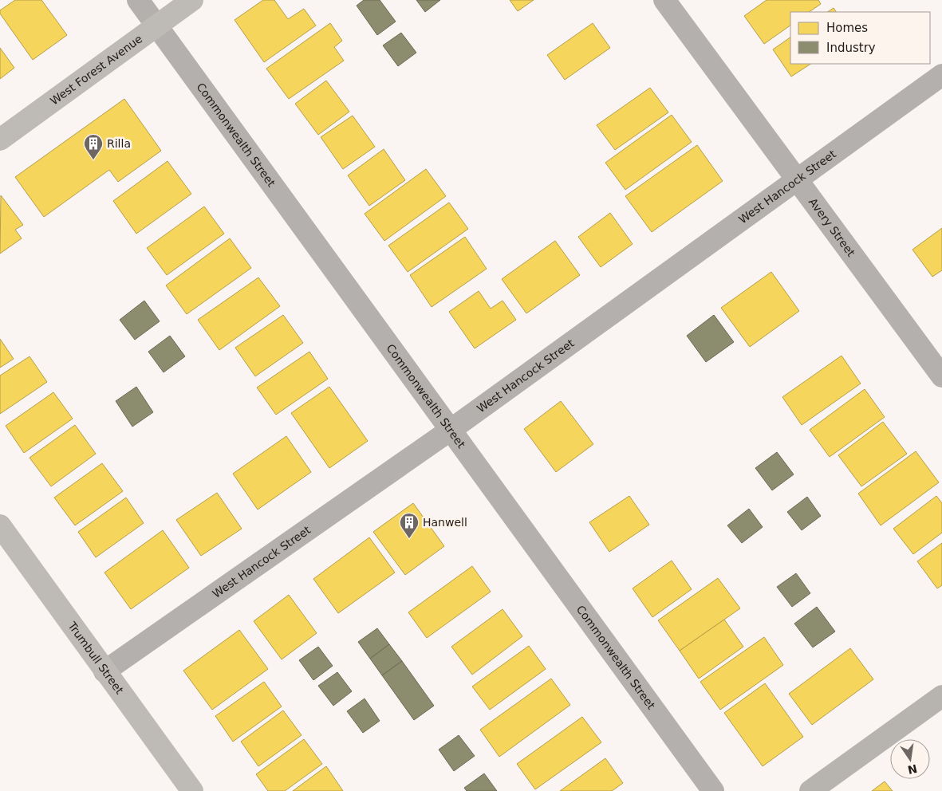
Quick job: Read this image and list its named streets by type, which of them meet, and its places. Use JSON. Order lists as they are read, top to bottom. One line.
{"streets":{"street":["West Forest Avenue","Commonwealth Street","West Hancock Street","Avery Street","Trumbull Street"]},"crossings":[["West Forest Avenue","Commonwealth Street"],["Commonwealth Street","West Hancock Street"],["West Hancock Street","Avery Street"],["West Hancock Street","Trumbull Street"]],"places":{"building":["Rilla","Hanwell"]},"legend":["Homes","Industry"],"north":"bottom"}
